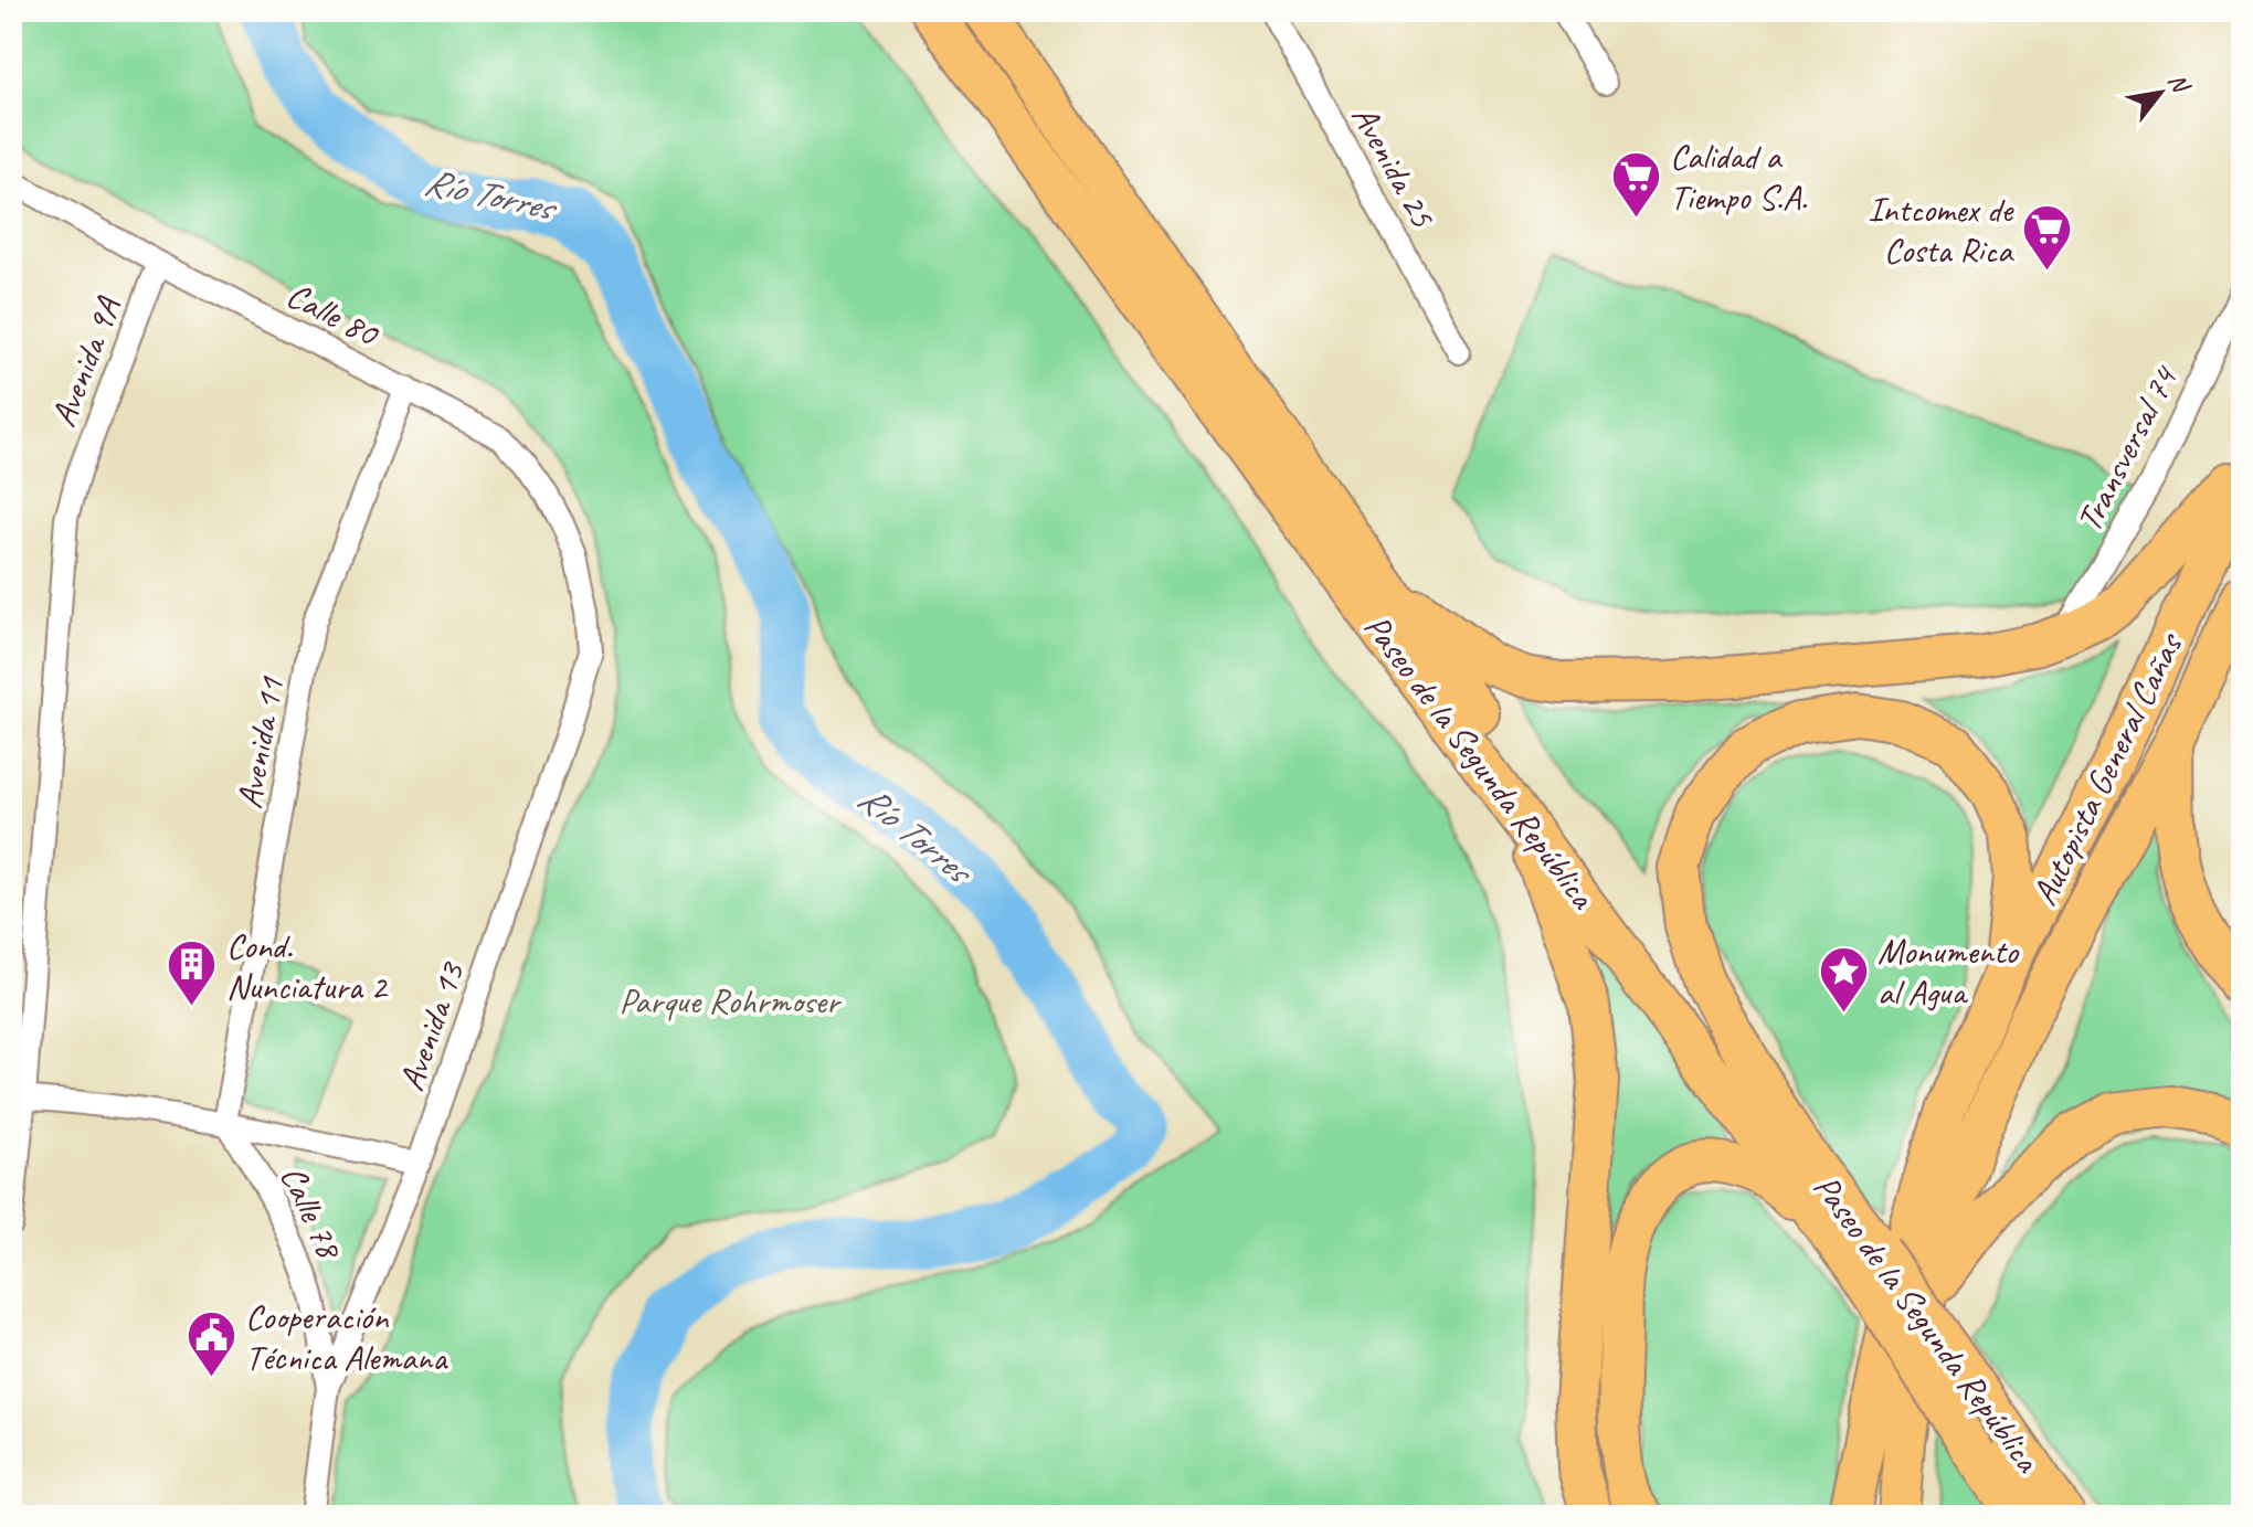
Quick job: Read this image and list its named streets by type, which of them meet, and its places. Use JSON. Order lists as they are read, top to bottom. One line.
{"streets":{"highway":["Paseo de la Segunda República","Autopista General Cañas"],"street":["Avenida 25","Calle 80","Avenida 9A","Transversal 74","Avenida 11","Avenida 13","Calle 78"]},"crossings":[["Calle 80","Avenida 9A"],["Calle 80","Avenida 11"],["Calle 80","Avenida 13"],["Avenida 9A","Calle 78"],["Avenida 11","Calle 78"],["Avenida 13","Calle 78"]],"water":["Río Torres"],"parks":["Parque Rohrmoser"],"places":{"supermarket":["Calidad a Tiempo S.A.","Intcomex de Costa Rica"],"building":["Cond. Nunciatura 2"],"place":["Monumento al Agua"],"public building":["Cooperación Técnica Alemana"]},"north":"top right"}
